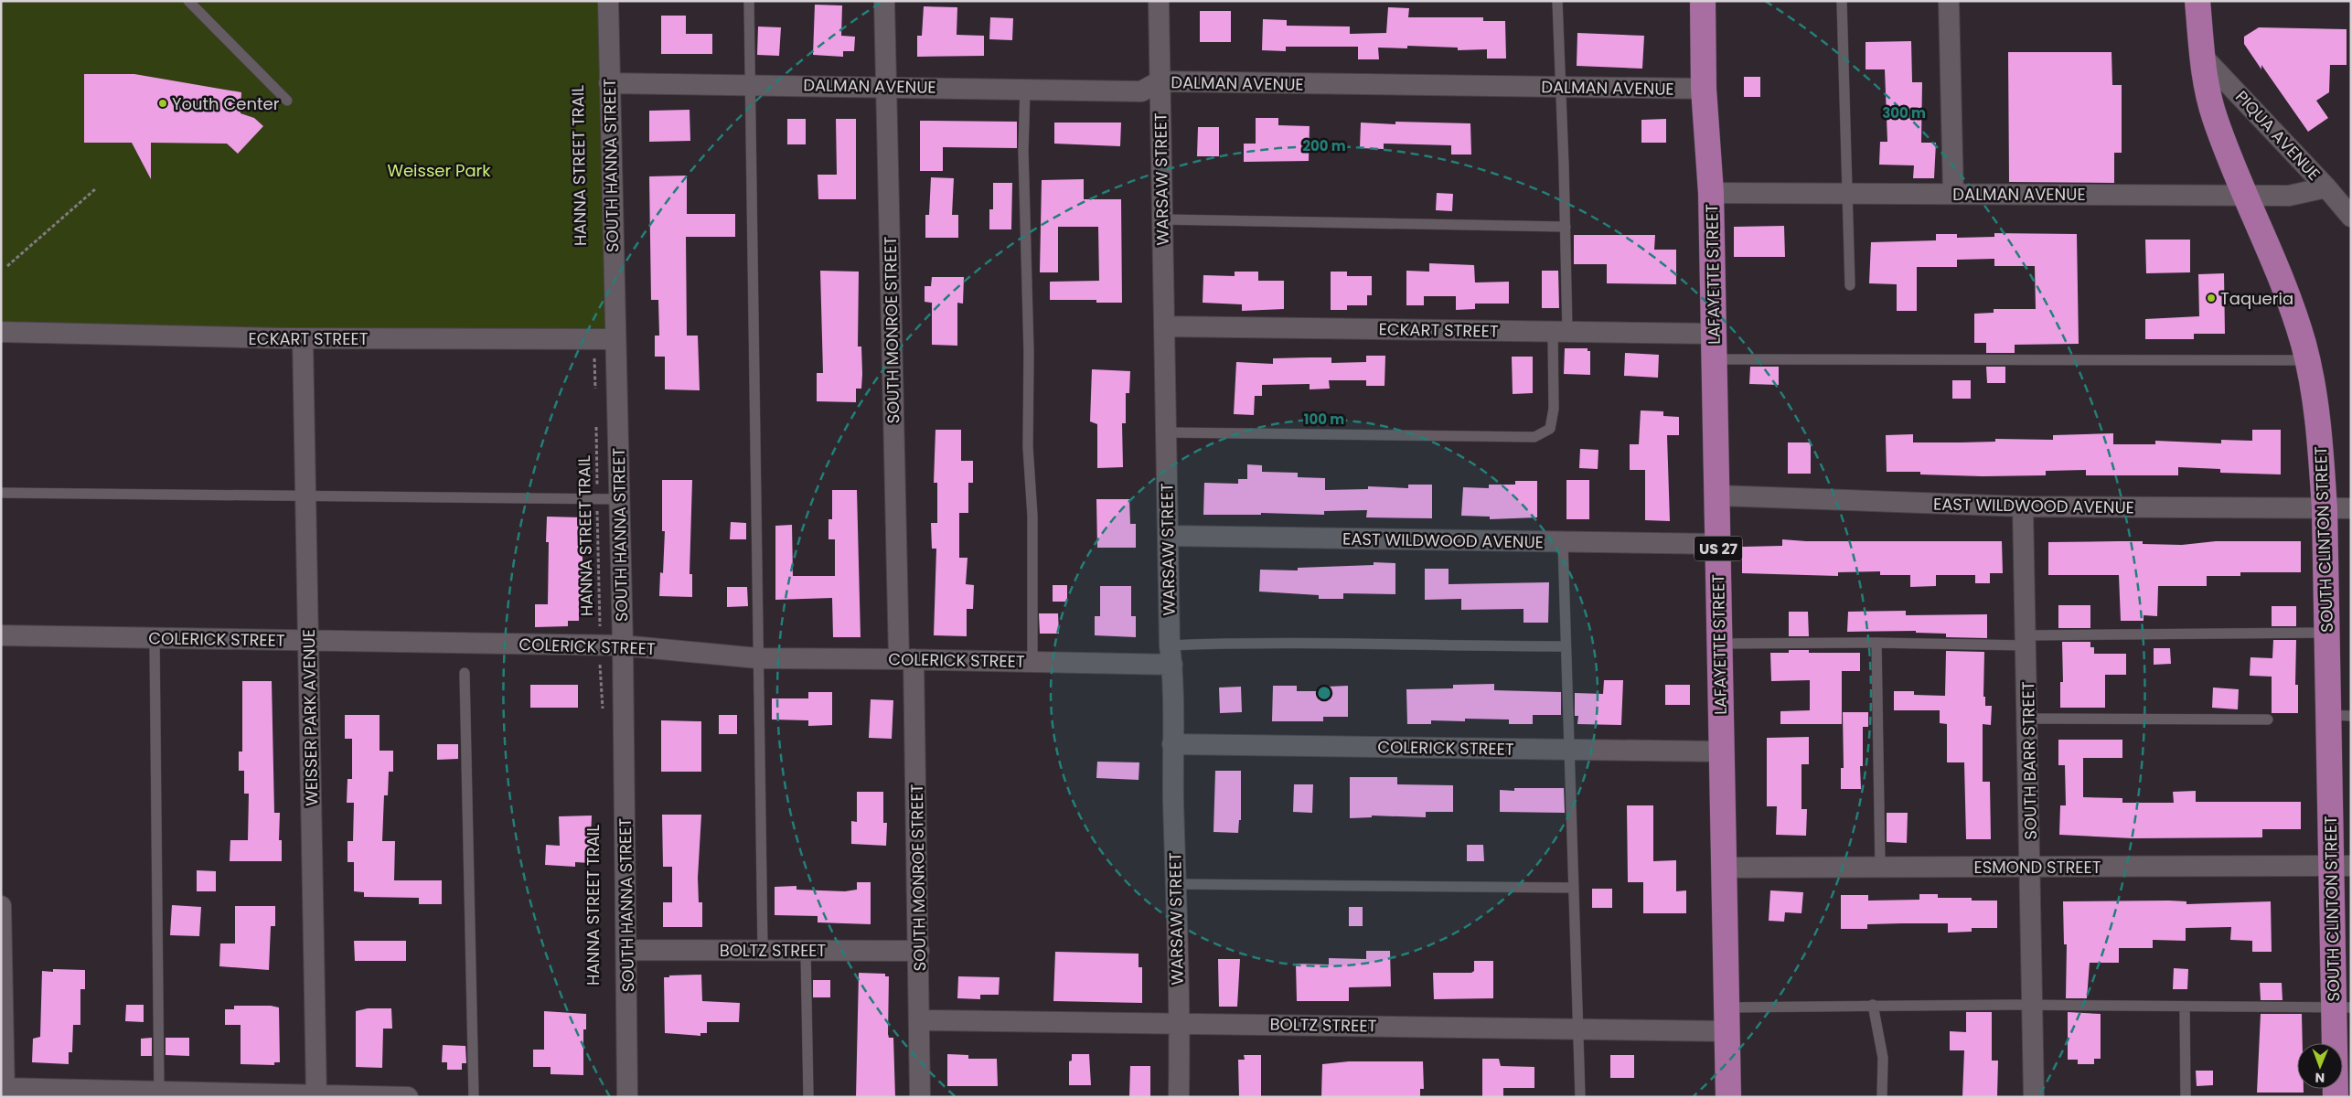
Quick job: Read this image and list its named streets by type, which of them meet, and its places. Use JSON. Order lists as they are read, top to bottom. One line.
{"streets":{"highway":["LAFAYETTE STREET","SOUTH CLINTON STREET","US 27"],"street":["DALMAN AVENUE","PIQUA AVENUE","SOUTH HANNA STREET","WARSAW STREET","SOUTH MONROE STREET","ECKART STREET","EAST WILDWOOD AVENUE","COLERICK STREET","WEISSER PARK AVENUE","SOUTH BARR STREET","ESMOND STREET","BOLTZ STREET"],"path":["HANNA STREET TRAIL"]},"crossings":[["DALMAN AVENUE","PIQUA AVENUE"],["DALMAN AVENUE","SOUTH HANNA STREET"],["DALMAN AVENUE","WARSAW STREET"],["DALMAN AVENUE","LAFAYETTE STREET"],["DALMAN AVENUE","SOUTH MONROE STREET"],["DALMAN AVENUE","SOUTH CLINTON STREET"],["PIQUA AVENUE","SOUTH CLINTON STREET"],["HANNA STREET TRAIL","COLERICK STREET"],["SOUTH HANNA STREET","ECKART STREET"],["SOUTH HANNA STREET","COLERICK STREET"],["SOUTH HANNA STREET","BOLTZ STREET"],["WARSAW STREET","ECKART STREET"],["WARSAW STREET","EAST WILDWOOD AVENUE"],["WARSAW STREET","COLERICK STREET"],["WARSAW STREET","BOLTZ STREET"],["LAFAYETTE STREET","ECKART STREET"],["LAFAYETTE STREET","EAST WILDWOOD AVENUE"],["LAFAYETTE STREET","COLERICK STREET"],["LAFAYETTE STREET","ESMOND STREET"],["LAFAYETTE STREET","BOLTZ STREET"],["SOUTH MONROE STREET","COLERICK STREET"],["SOUTH MONROE STREET","BOLTZ STREET"],["ECKART STREET","WEISSER PARK AVENUE"],["EAST WILDWOOD AVENUE","SOUTH CLINTON STREET"],["EAST WILDWOOD AVENUE","SOUTH BARR STREET"],["SOUTH CLINTON STREET","ESMOND STREET"],["COLERICK STREET","WEISSER PARK AVENUE"],["SOUTH BARR STREET","ESMOND STREET"]],"parks":["Weisser Park"],"places":["Youth Center","Taqueria"],"north":"bottom","rings":["300 m","200 m","100 m"]}
